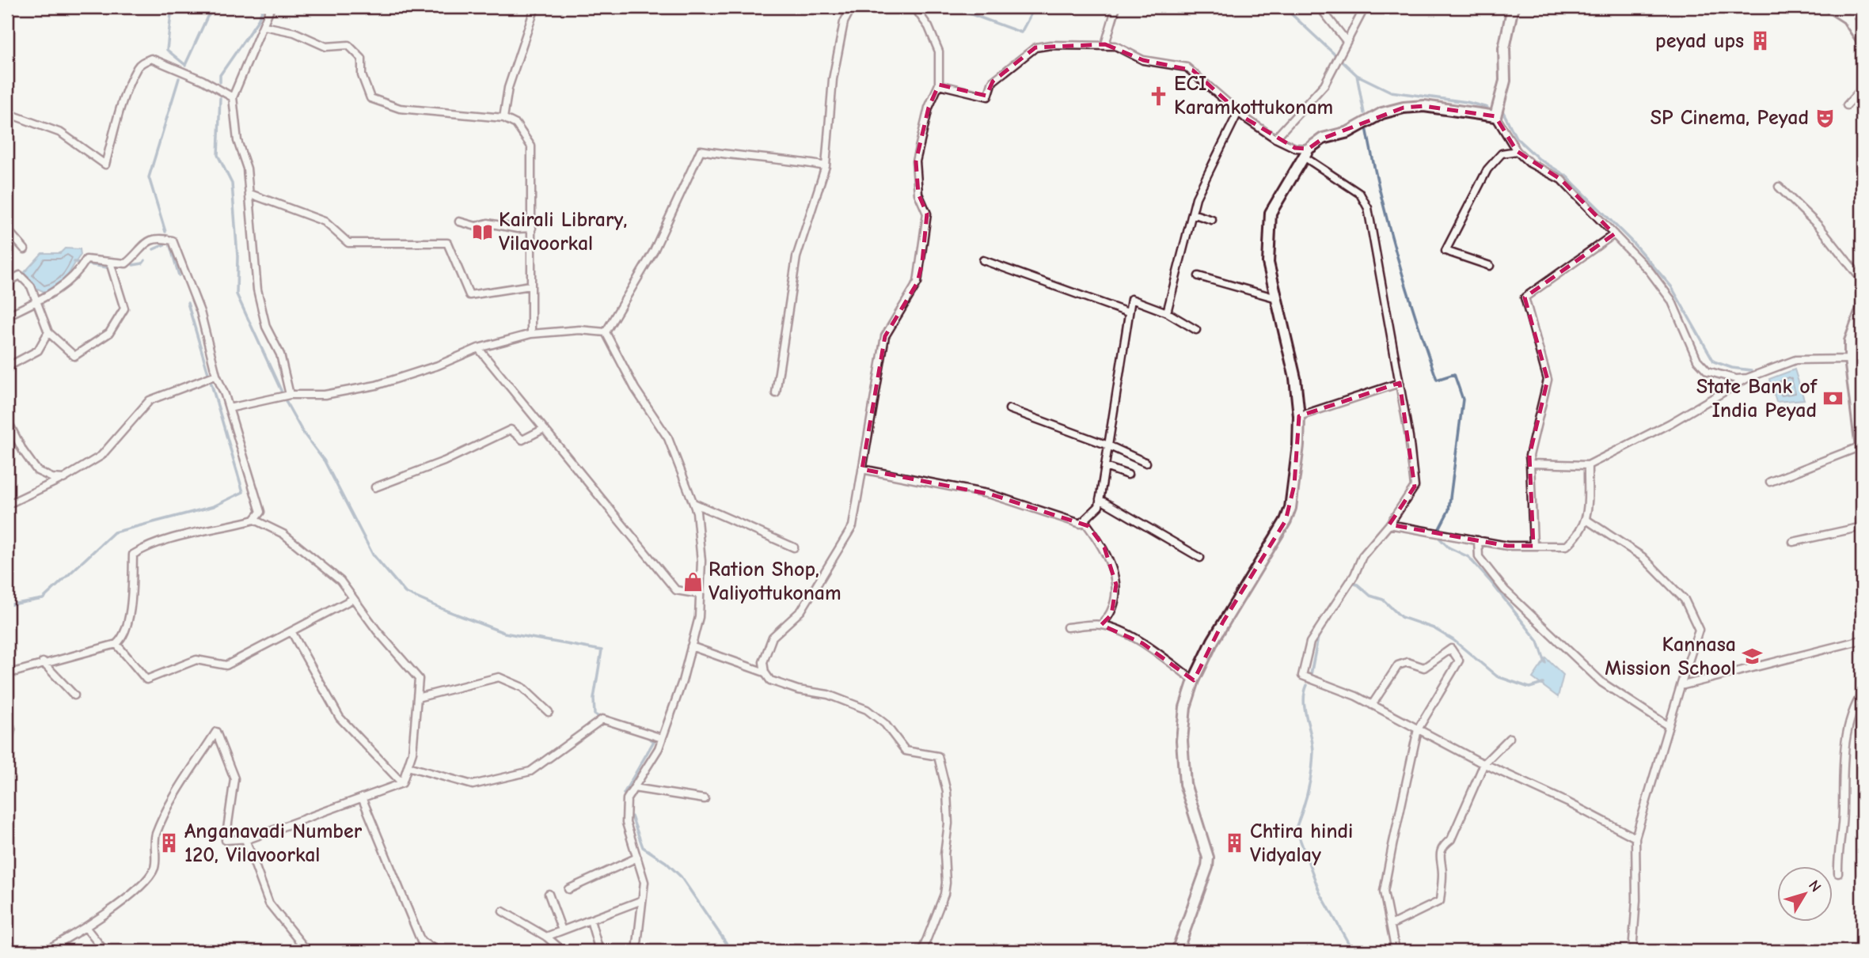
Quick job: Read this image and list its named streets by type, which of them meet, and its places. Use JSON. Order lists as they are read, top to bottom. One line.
{"places":{"building":["peyad ups","Anganavadi Number 120, Vilavoorkal","Chtira hindi Vidyalay"],"church":["ECI Karamkottukonam"],"theatre":["SP Cinema, Peyad"],"library":["Kairali Library, Vilavoorkal"],"bank":["State Bank of India Peyad"],"shop":["Ration Shop, Valiyottukonam"],"school or university":["Kannasa Mission School"]},"north":"top right"}
